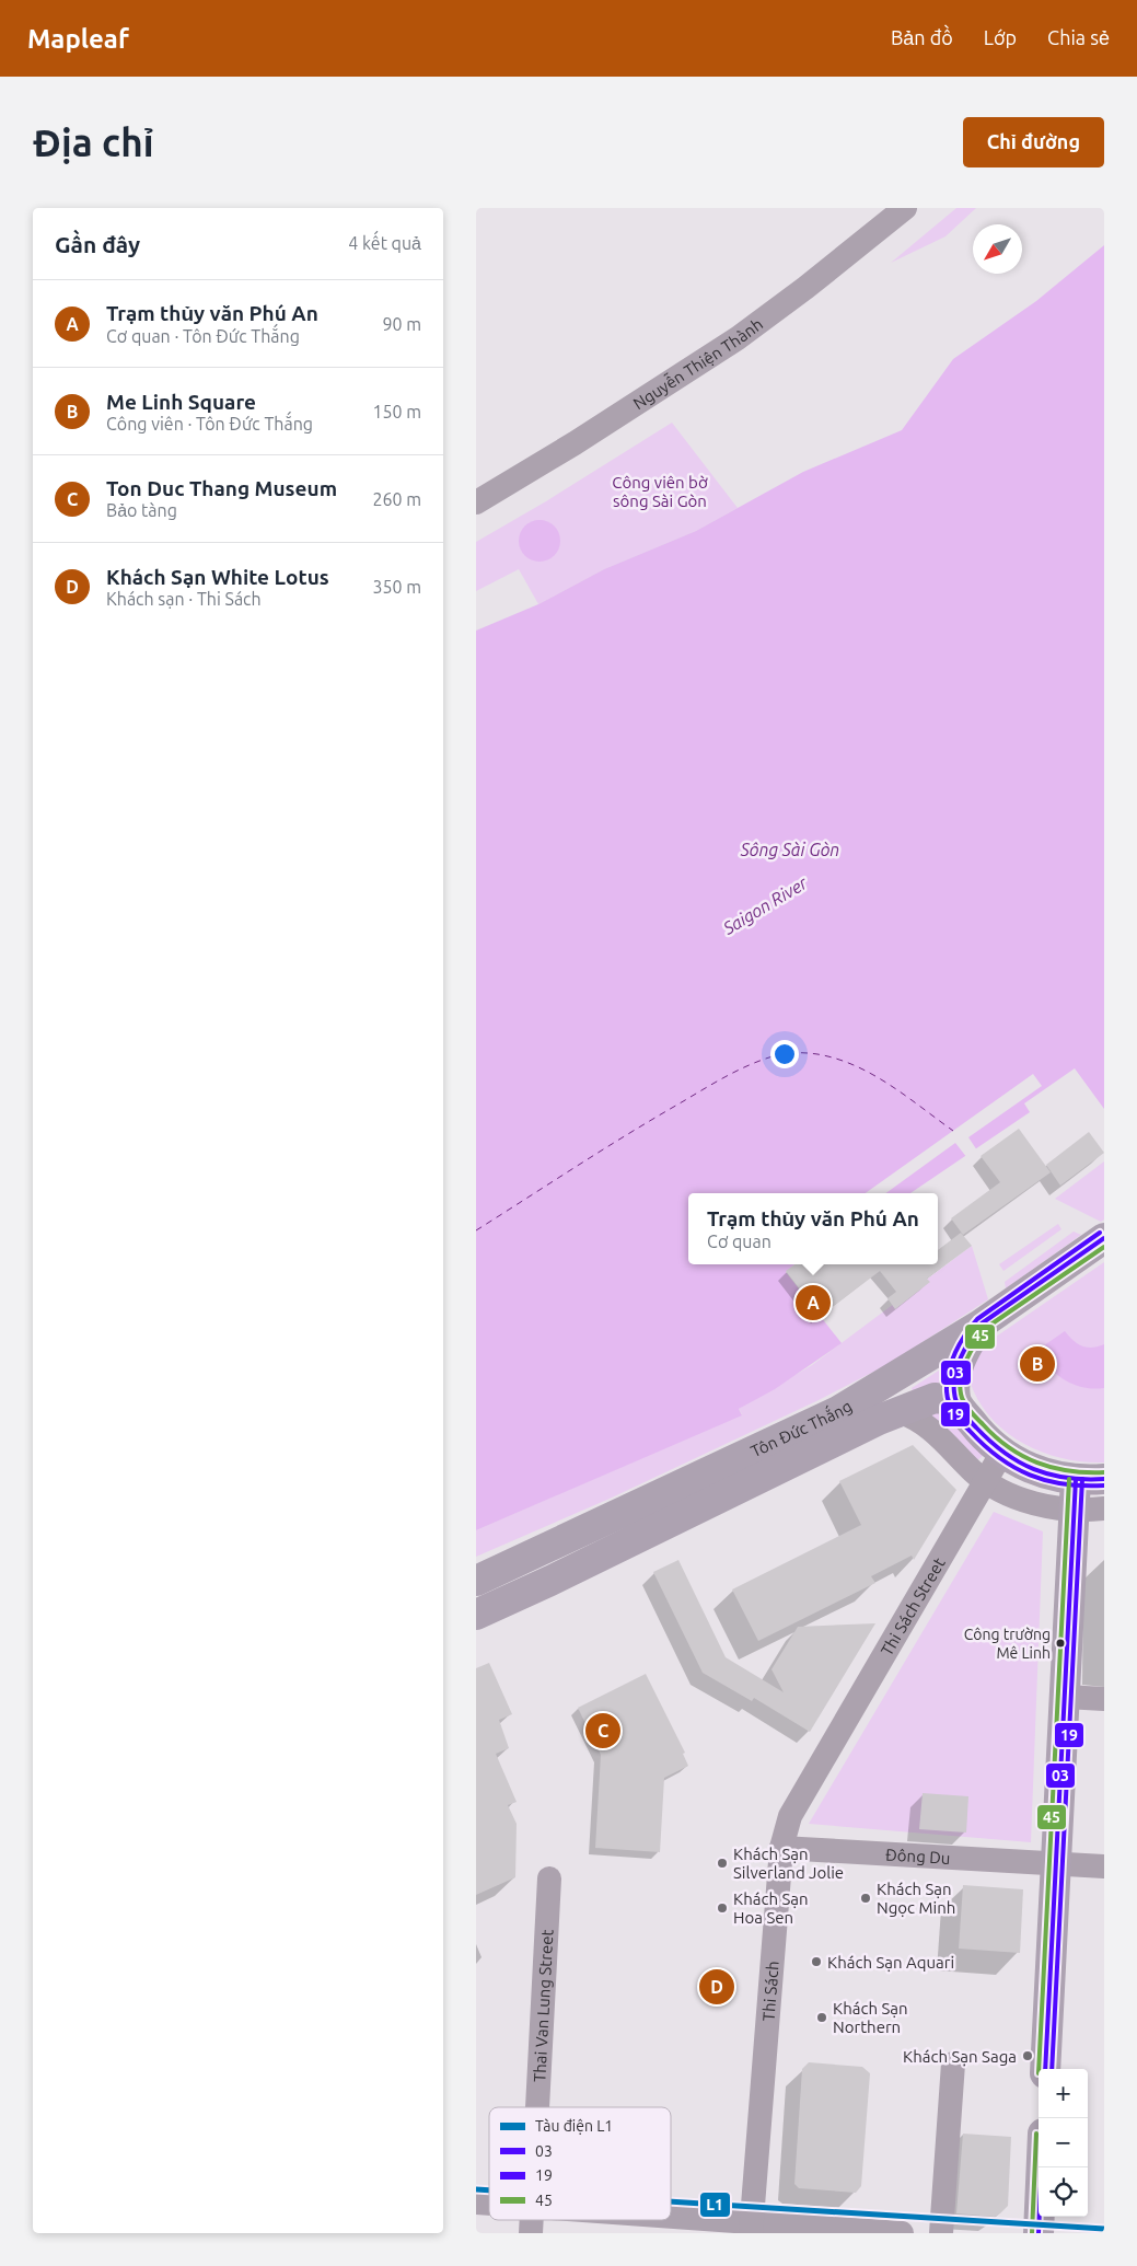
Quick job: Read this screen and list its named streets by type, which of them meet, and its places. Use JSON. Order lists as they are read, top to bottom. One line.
{"streets":{"main road":["Tôn Đức Thắng"],"street":["Nguyễn Thiện Thành","Đông Du","Thi Sách","Thai Van Lung Street"]},"crossings":[["Đông Du","Thi Sách"]],"water":["Sông Sài Gòn","Saigon River"],"parks":["Công viên bờ sông Sài Gòn"],"places":["Công trường Mê Linh","Khách Sạn Silverland Jolie","Khách Sạn Ngọc Minh","Khách Sạn Hoa Sen","Khách Sạn Aquari","Khách Sạn Northern","Khách Sạn Saga"],"lines":["transit line 19","transit line 03","transit line 45","metro line L1"],"legend":["Tàu điện L1","03","19","45"],"north":"bottom left","page":{"header":"Mapleaf","nav":["Bản đồ","Lớp","Chia sẻ"],"buttons":"Chỉ đường","title":"Địa chỉ","heading":["Gần đây","4 kết quả"],"list":[{"mark":"A","name":"Trạm thủy văn Phú An","note":"Cơ quan · Tôn Đức Thắng","value":"90 m"},{"mark":"B","name":"Me Linh Square","note":"Công viên · Tôn Đức Thắng","value":"150 m"},{"mark":"C","name":"Ton Duc Thang Museum","note":"Bảo tàng","value":"260 m"},{"mark":"D","name":"Khách Sạn White Lotus","note":"Khách sạn · Thi Sách","value":"350 m"}],"popup":["Trạm thủy văn Phú An","Cơ quan"],"pins":["A","B","C","D"],"map_buttons":["+","−"]}}
